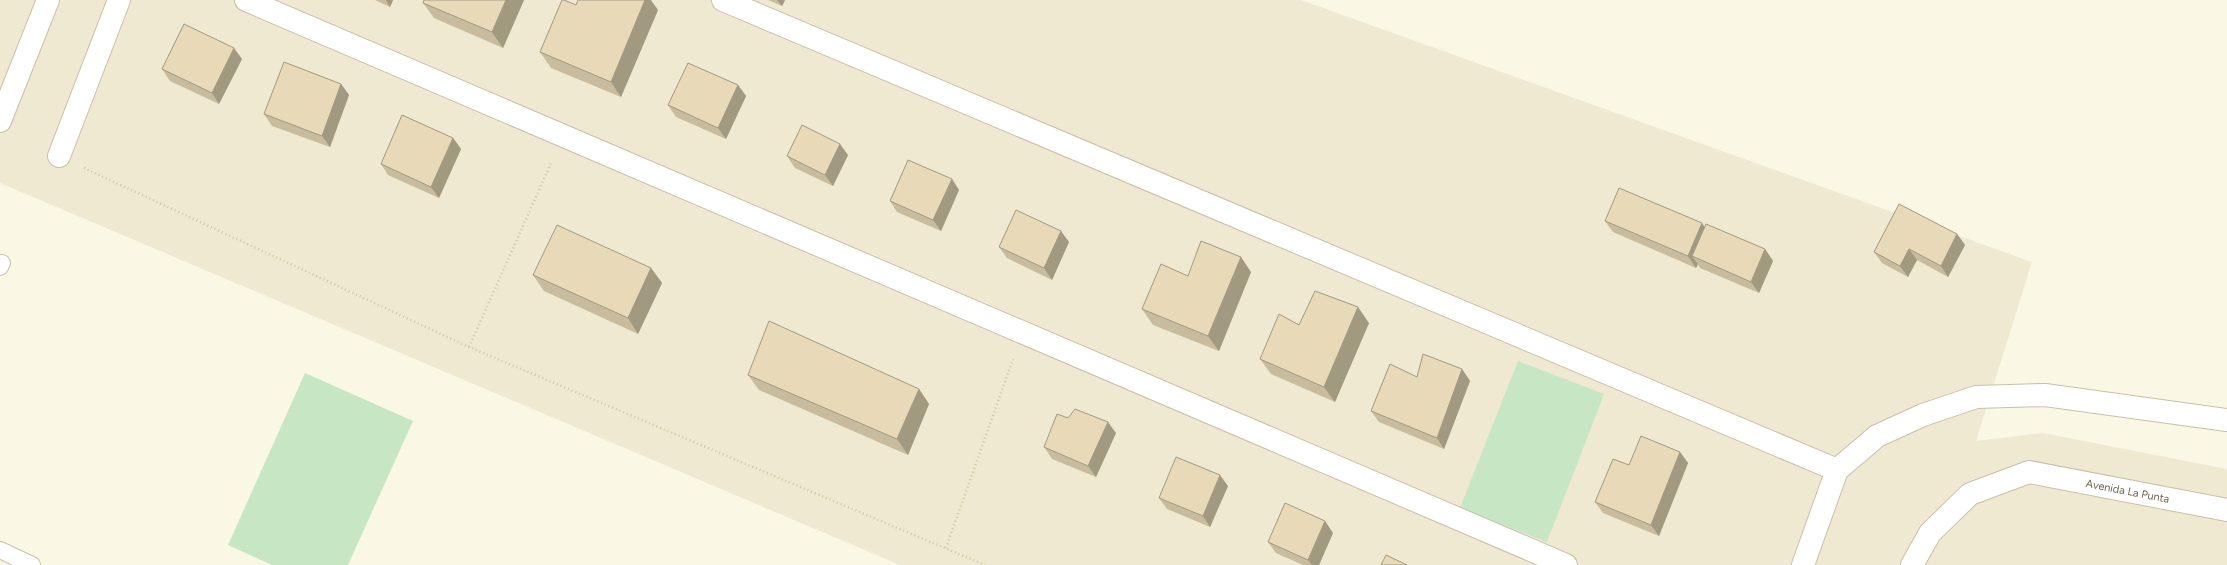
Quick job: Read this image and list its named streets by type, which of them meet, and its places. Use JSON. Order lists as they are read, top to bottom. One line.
{"streets":{"street":["Avenida La Punta"]}}
